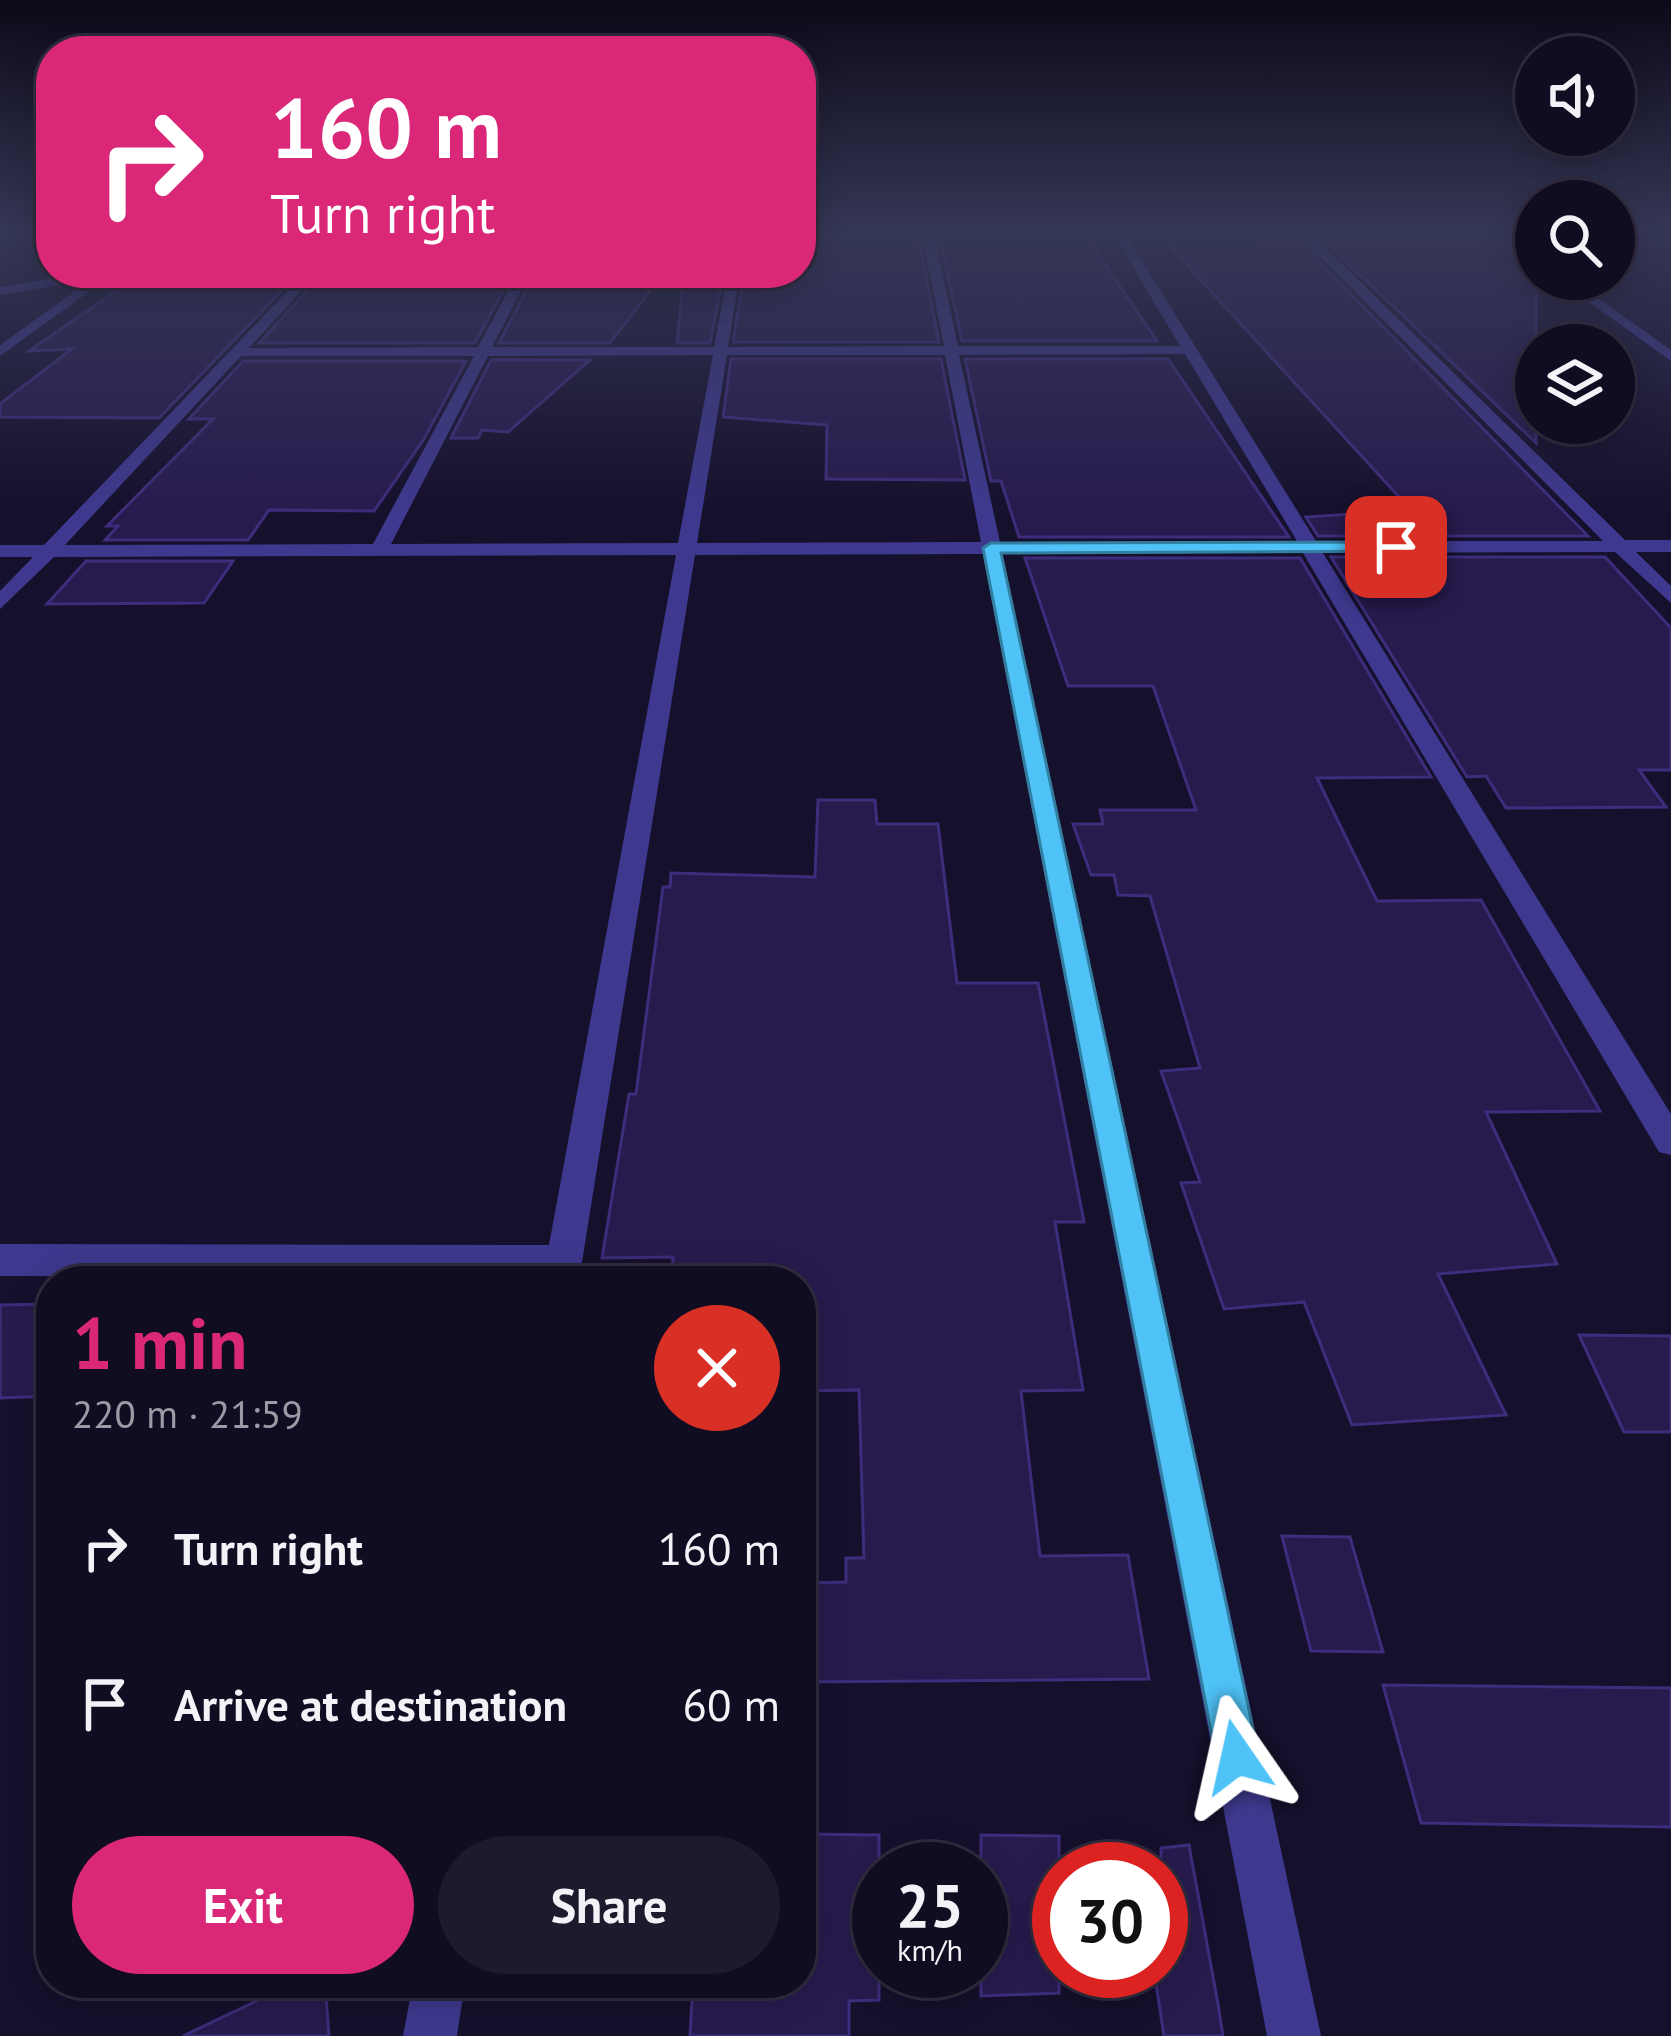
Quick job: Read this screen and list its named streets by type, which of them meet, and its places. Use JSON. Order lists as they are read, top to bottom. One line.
{"page":{"turn":["160 m","Turn right"],"heading":["1 min","220 m · 21:59"],"list":[{"name":"Turn right","value":"160 m"},{"name":"Arrive at destination","value":"60 m"}],"buttons":["Exit","Share"],"speed":"25 km/h","limit":"30"}}
